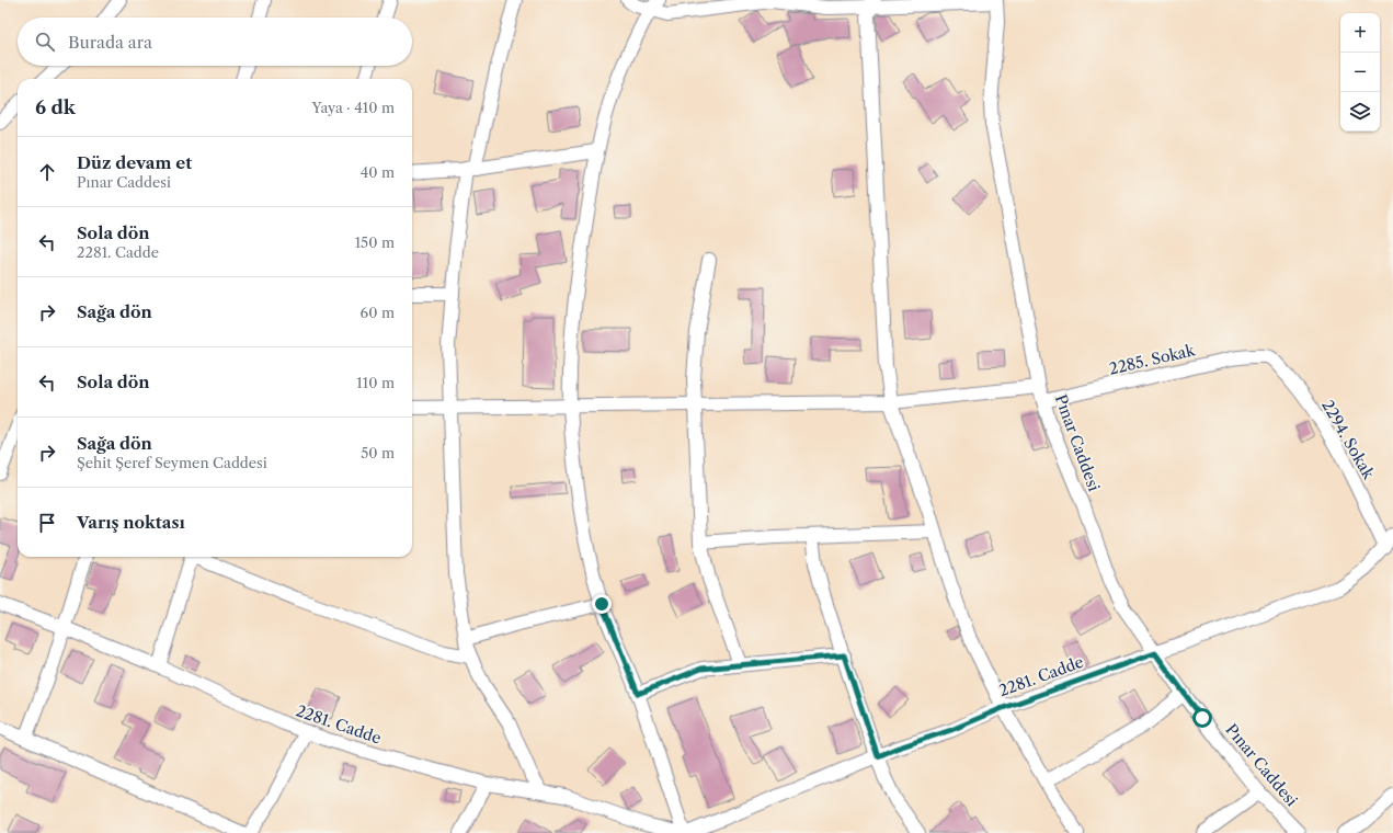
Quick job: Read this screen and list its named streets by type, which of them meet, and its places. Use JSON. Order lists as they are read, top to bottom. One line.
{"streets":{"street":["2285. Sokak","2294. Sokak","Pınar Caddesi","2281. Cadde"]},"crossings":[["2285. Sokak","2294. Sokak"],["2285. Sokak","Pınar Caddesi"],["2294. Sokak","2281. Cadde"],["Pınar Caddesi","2281. Cadde"]],"page":{"map_buttons":["+","−"],"search":"Burada ara","heading":["6 dk","Yaya · 410 m"],"list":[["Düz devam et","Pınar Caddesi","40 m"],["Sola dön","2281. Cadde","150 m"],["Sağa dön","60 m"],["Sola dön","110 m"],["Sağa dön","Şehit Şeref Seymen Caddesi","50 m"],"Varış noktası"]}}
